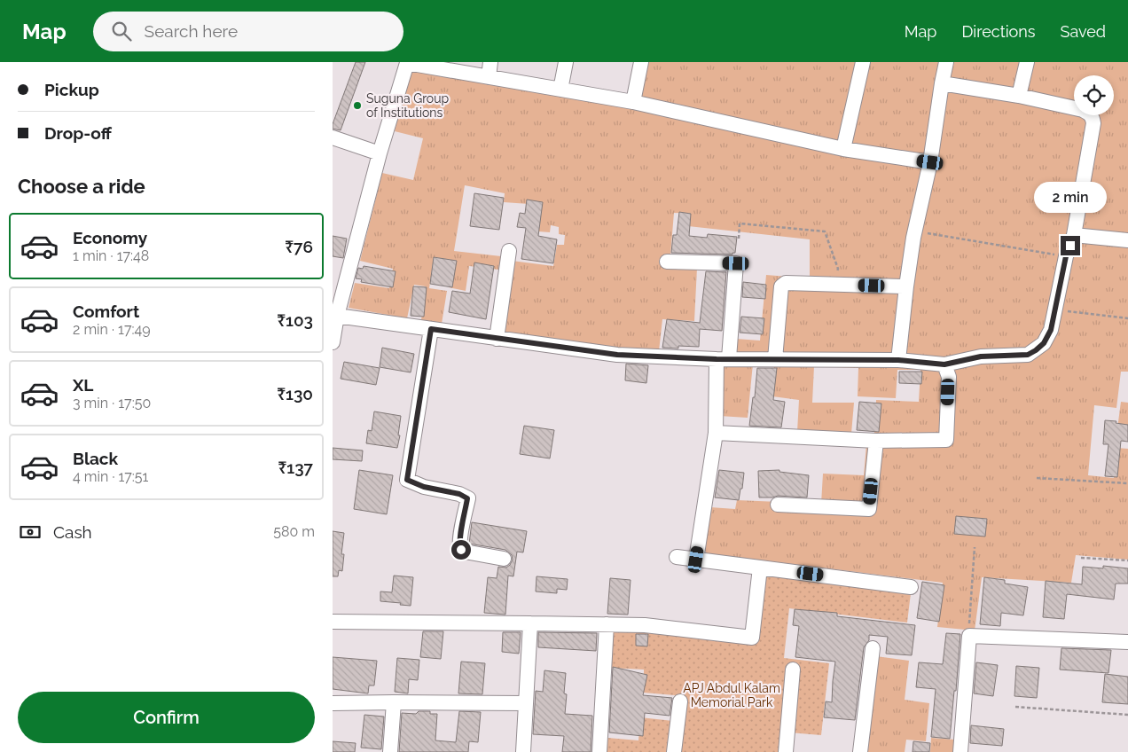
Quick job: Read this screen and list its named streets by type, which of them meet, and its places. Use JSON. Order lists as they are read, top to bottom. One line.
{"parks":["APJ Abdul Kalam Memorial Park"],"places":["Suguna Group of Institutions"],"page":{"header":"Map","search":"Search here","nav":["Map","Directions","Saved"],"banner":["Pickup","Drop-off"],"heading":"Choose a ride","bubble":"2 min","list":[{"name":"Economy","note":"1 min · 17:48","value":"₹76"},{"name":"Comfort","note":"2 min · 17:49","value":"₹103"},{"name":"XL","note":"3 min · 17:50","value":"₹130"},{"name":"Black","note":"4 min · 17:51","value":"₹137"}],"pay":["Cash","580 m"],"buttons":"Confirm"}}
